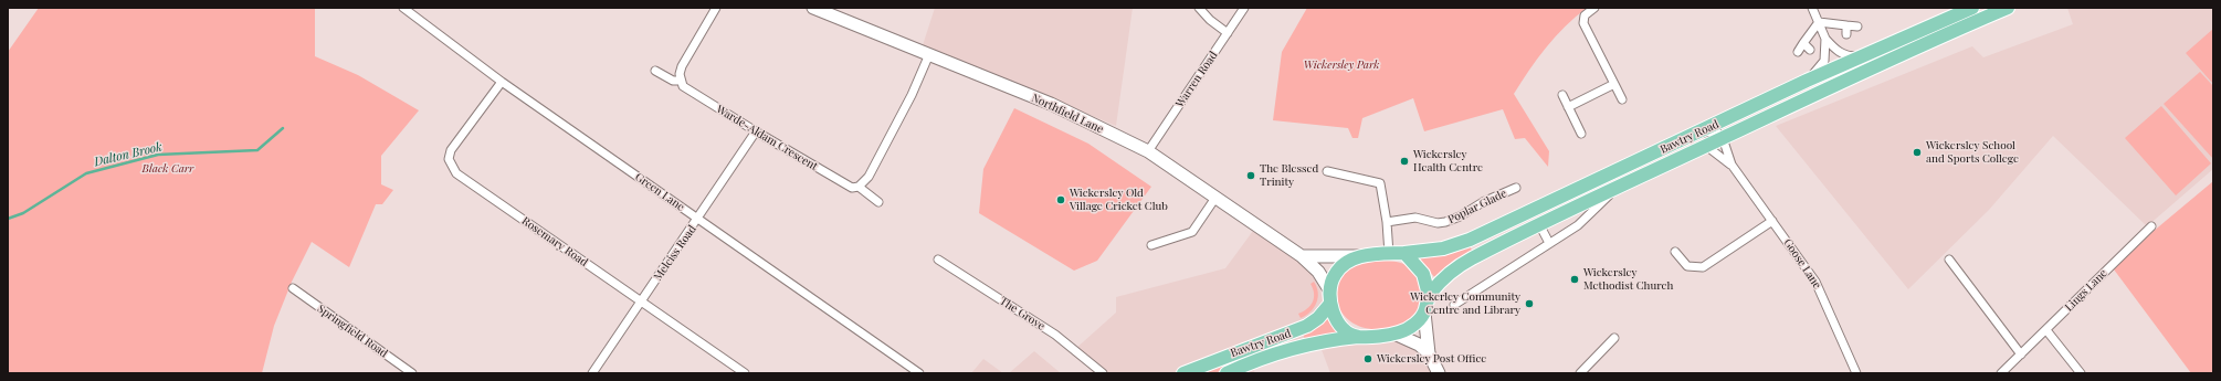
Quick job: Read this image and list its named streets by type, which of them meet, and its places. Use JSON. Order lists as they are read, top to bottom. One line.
{"streets":{"main road":["Bawtry Road"],"street":["Warren Road","Northfield Lane","Warde-Aldam Crescent","Green Lane","Poplar Glade","Rosemary Road","Melciss Road","Goose Lane","Lings Lane","The Grove","Springfield Road"]},"crossings":[["Warren Road","Northfield Lane"],["Northfield Lane","Bawtry Road"],["Bawtry Road","Goose Lane"],["Warde-Aldam Crescent","Melciss Road"],["Green Lane","Rosemary Road"],["Green Lane","Melciss Road"],["Rosemary Road","Melciss Road"]],"water":["Dalton Brook"],"parks":["Wickersley Park","Black Carr"],"places":["Wickersley School and Sports College","Wickersley Health Centre","The Blessed Trinity","Wickersley Old Village Cricket Club","Wickersley Methodist Church","Wickerley Community Centre and Library","Wickersley Post Office"]}
